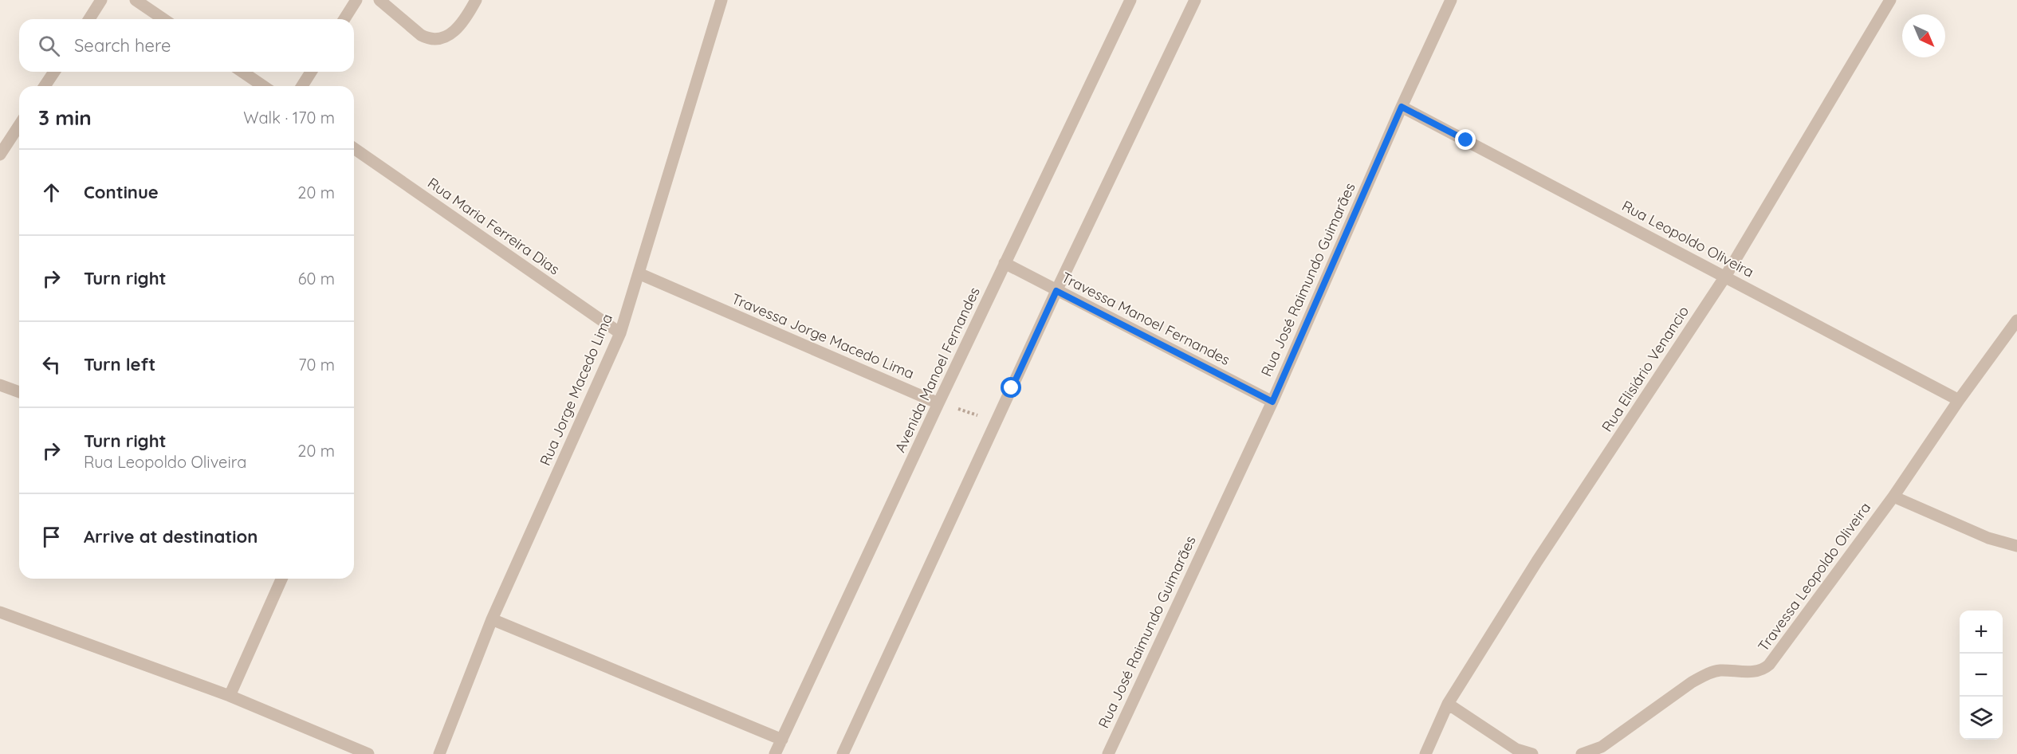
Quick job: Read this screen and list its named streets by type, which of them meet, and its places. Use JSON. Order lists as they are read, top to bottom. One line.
{"streets":{"street":["Rua Maria Ferreira Dias","Rua Leopoldo Oliveira","Rua José Raimundo Guimarães","Travessa Manoel Fernandes","Travessa Jorge Macedo Lima","Rua Elisiário Venancio","Avenida Manoel Fernandes","Rua Jorge Macedo Lima","Travessa Leopoldo Oliveira"]},"crossings":[["Rua Maria Ferreira Dias","Rua Jorge Macedo Lima"],["Rua Leopoldo Oliveira","Rua José Raimundo Guimarães"],["Rua Leopoldo Oliveira","Rua Elisiário Venancio"],["Rua Leopoldo Oliveira","Travessa Leopoldo Oliveira"],["Rua José Raimundo Guimarães","Travessa Manoel Fernandes"],["Travessa Manoel Fernandes","Avenida Manoel Fernandes"],["Travessa Jorge Macedo Lima","Avenida Manoel Fernandes"],["Travessa Jorge Macedo Lima","Rua Jorge Macedo Lima"]],"north":"bottom right","page":{"search":"Search here","heading":["3 min","Walk · 170 m"],"list":[["Continue","20 m"],["Turn right","60 m"],["Turn left","70 m"],["Turn right","Rua Leopoldo Oliveira","20 m"],"Arrive at destination"],"map_buttons":["+","−"]}}
